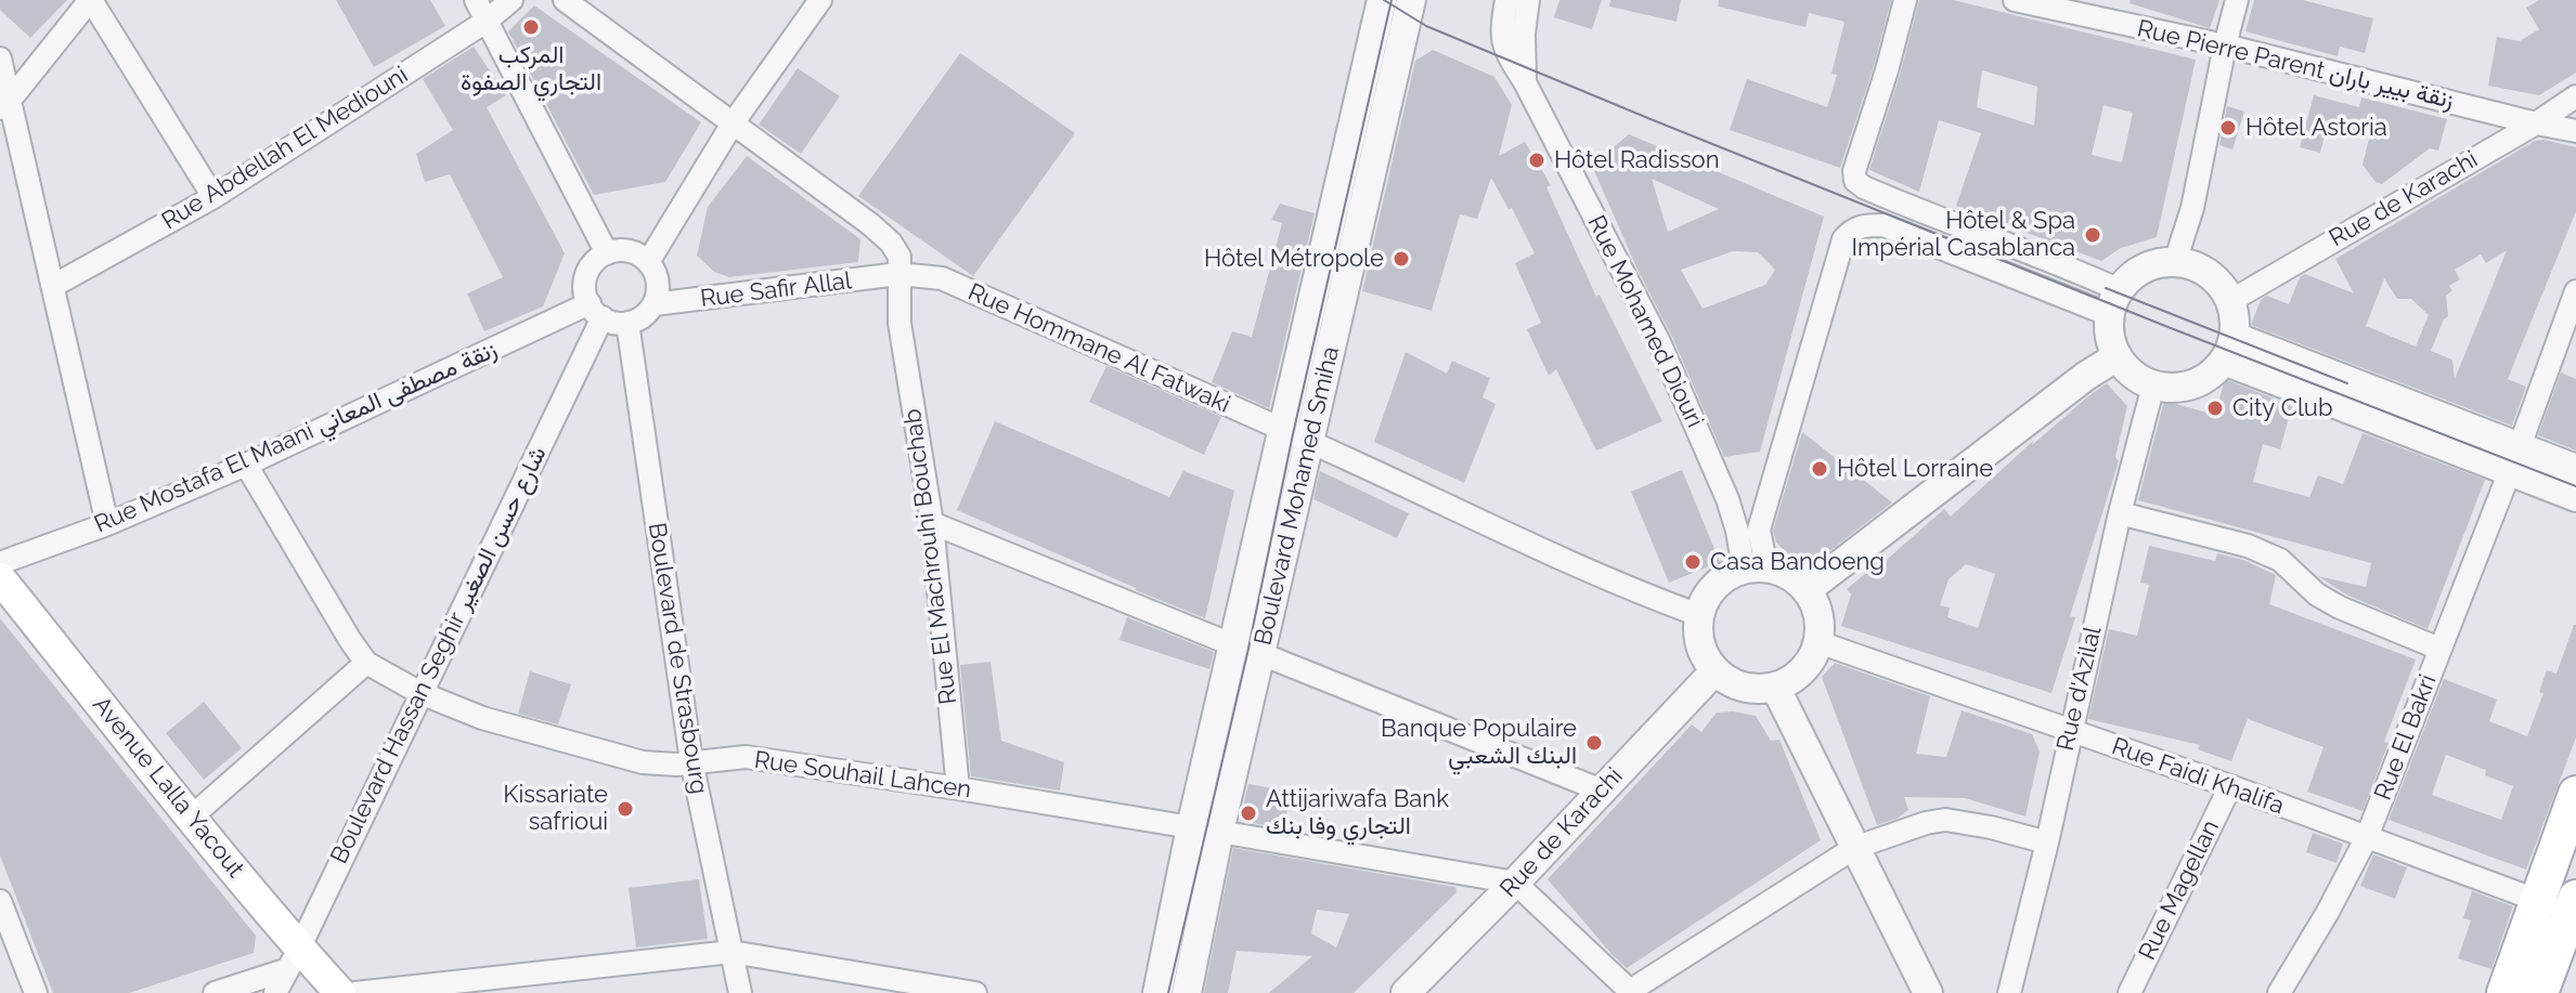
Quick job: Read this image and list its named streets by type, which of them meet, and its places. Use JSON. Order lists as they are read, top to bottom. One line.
{"streets":{"main road":["Avenue Lalla Yacout"],"street":["Rue Pierre Parent زنقة بيير باران","Rue Abdellah El Mediouni","Rue de Karachi","Rue Safir Allal","Rue Mohamed Diouri","Rue Hommane Al Fatwaki","Rue Mostafa El Maani زنقة مصطفى المعاني","Boulevard Mohamed Smiha","Rue El Machrouhi Bouchab","Boulevard Hassan Seghir شارع حسن الصغير","Boulevard de Strasbourg","Rue d'Azilal","Rue El Bakri","Rue Souhail Lahcen","Rue Faidi Khalifa","Rue Magellan"]},"crossings":[["Rue Pierre Parent زنقة بيير باران","Rue de Karachi"],["Rue de Karachi","Rue Mohamed Diouri"],["Rue de Karachi","Rue Hommane Al Fatwaki"],["Rue de Karachi","Rue d'Azilal"],["Rue de Karachi","Rue Souhail Lahcen"],["Rue de Karachi","Rue Faidi Khalifa"],["Rue Safir Allal","Rue Hommane Al Fatwaki"],["Rue Safir Allal","Rue Mostafa El Maani زنقة مصطفى المعاني"],["Rue Safir Allal","Rue El Machrouhi Bouchab"],["Rue Safir Allal","Boulevard Hassan Seghir شارع حسن الصغير"],["Rue Safir Allal","Boulevard de Strasbourg"],["Rue Mohamed Diouri","Rue Hommane Al Fatwaki"],["Rue Mohamed Diouri","Rue Faidi Khalifa"],["Rue Hommane Al Fatwaki","Boulevard Mohamed Smiha"],["Rue Hommane Al Fatwaki","Rue El Machrouhi Bouchab"],["Rue Hommane Al Fatwaki","Rue Faidi Khalifa"],["Rue Mostafa El Maani زنقة مصطفى المعاني","Boulevard Hassan Seghir شارع حسن الصغير"],["Rue Mostafa El Maani زنقة مصطفى المعاني","Boulevard de Strasbourg"],["Rue Mostafa El Maani زنقة مصطفى المعاني","Rue Souhail Lahcen"],["Boulevard Mohamed Smiha","Rue Souhail Lahcen"],["Rue El Machrouhi Bouchab","Rue Souhail Lahcen"],["Boulevard Hassan Seghir شارع حسن الصغير","Boulevard de Strasbourg"],["Boulevard Hassan Seghir شارع حسن الصغير","Rue Souhail Lahcen"],["Boulevard Hassan Seghir شارع حسن الصغير","Avenue Lalla Yacout"],["Boulevard de Strasbourg","Rue Souhail Lahcen"],["Rue d'Azilal","Rue Faidi Khalifa"],["Rue El Bakri","Rue Faidi Khalifa"],["Rue Faidi Khalifa","Rue Magellan"]],"places":["المركب التجاري الصفوة","Hôtel Astoria","Hôtel Radisson","Hôtel & Spa Impérial Casablanca","Hôtel Métropole","City Club","Hôtel Lorraine","Casa Bandoeng","Banque Populaire البنك الشعبي","Kissariate safrioui","Attijariwafa Bank التجاري وفا بنك"]}
